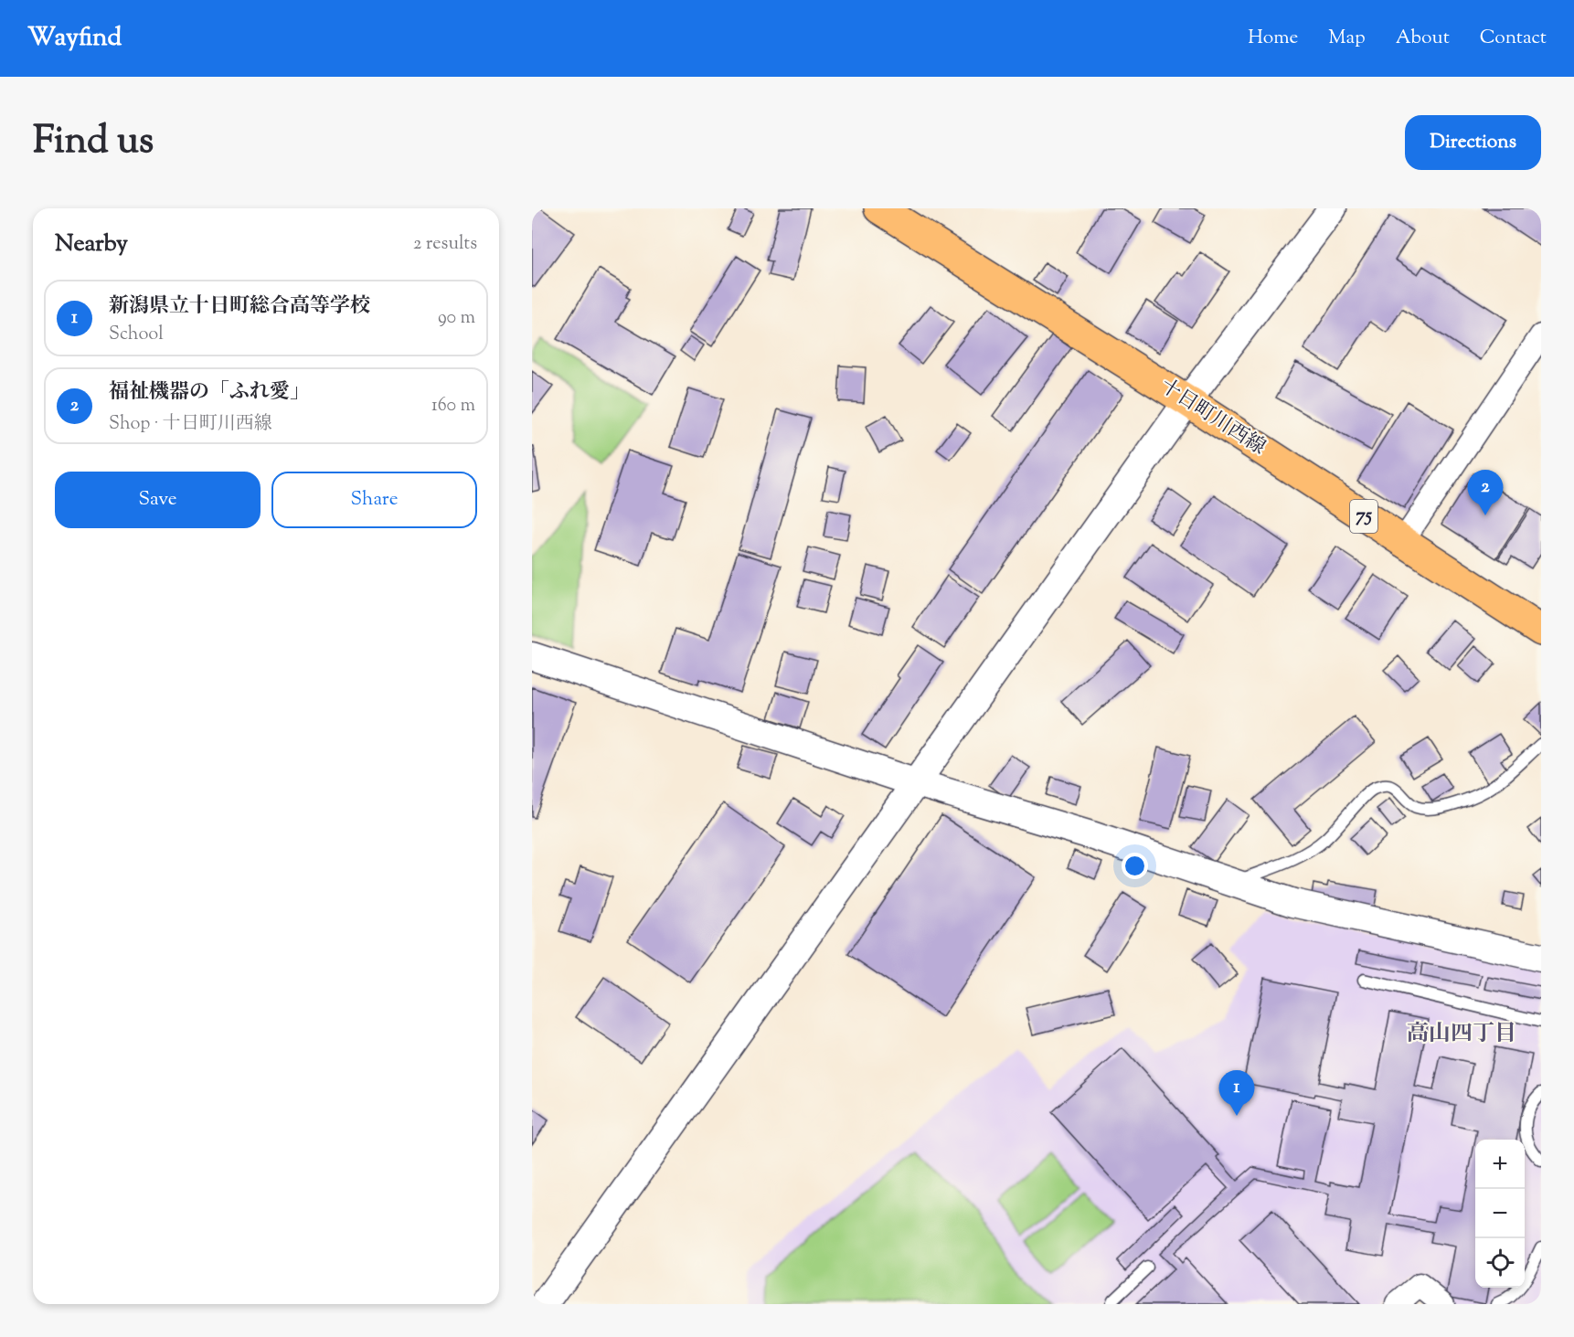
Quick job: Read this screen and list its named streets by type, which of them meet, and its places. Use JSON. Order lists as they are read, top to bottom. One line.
{"streets":{"main road":["十日町川西線","75"]},"districts":["高山四丁目"],"page":{"header":"Wayfind","nav":["Home","Map","About","Contact"],"title":"Find us","buttons":["Directions",["Save","Share"]],"heading":["Nearby","2 results"],"list":[{"mark":"1","name":"新潟県立十日町総合高等学校","note":"School","value":"90 m"},{"mark":"2","name":"福祉機器の「ふれ愛」","note":"Shop · 十日町川西線","value":"160 m"}],"pins":["2","1"],"map_buttons":["+","−"]}}
